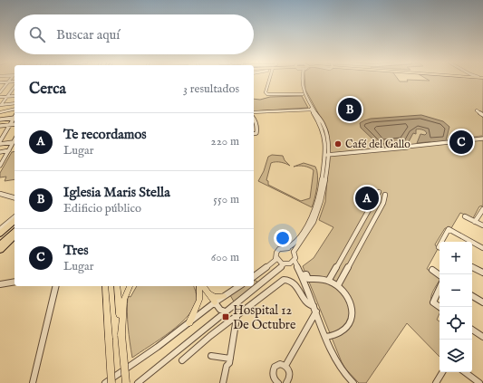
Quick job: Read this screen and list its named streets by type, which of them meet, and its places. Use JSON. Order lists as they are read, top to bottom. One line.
{"places":{"other":["Café del Gallo"],"transit":["Hospital 12 De Octubre"]},"page":{"search":"Buscar aquí","heading":["Cerca","3 resultados"],"pins":["B","C","A"],"list":[{"mark":"A","name":"Te recordamos","note":"Lugar","value":"220 m"},{"mark":"B","name":"Iglesia Maris Stella","note":"Edificio público","value":"550 m"},{"mark":"C","name":"Tres","note":"Lugar","value":"600 m"}],"map_buttons":["+","−"]}}
